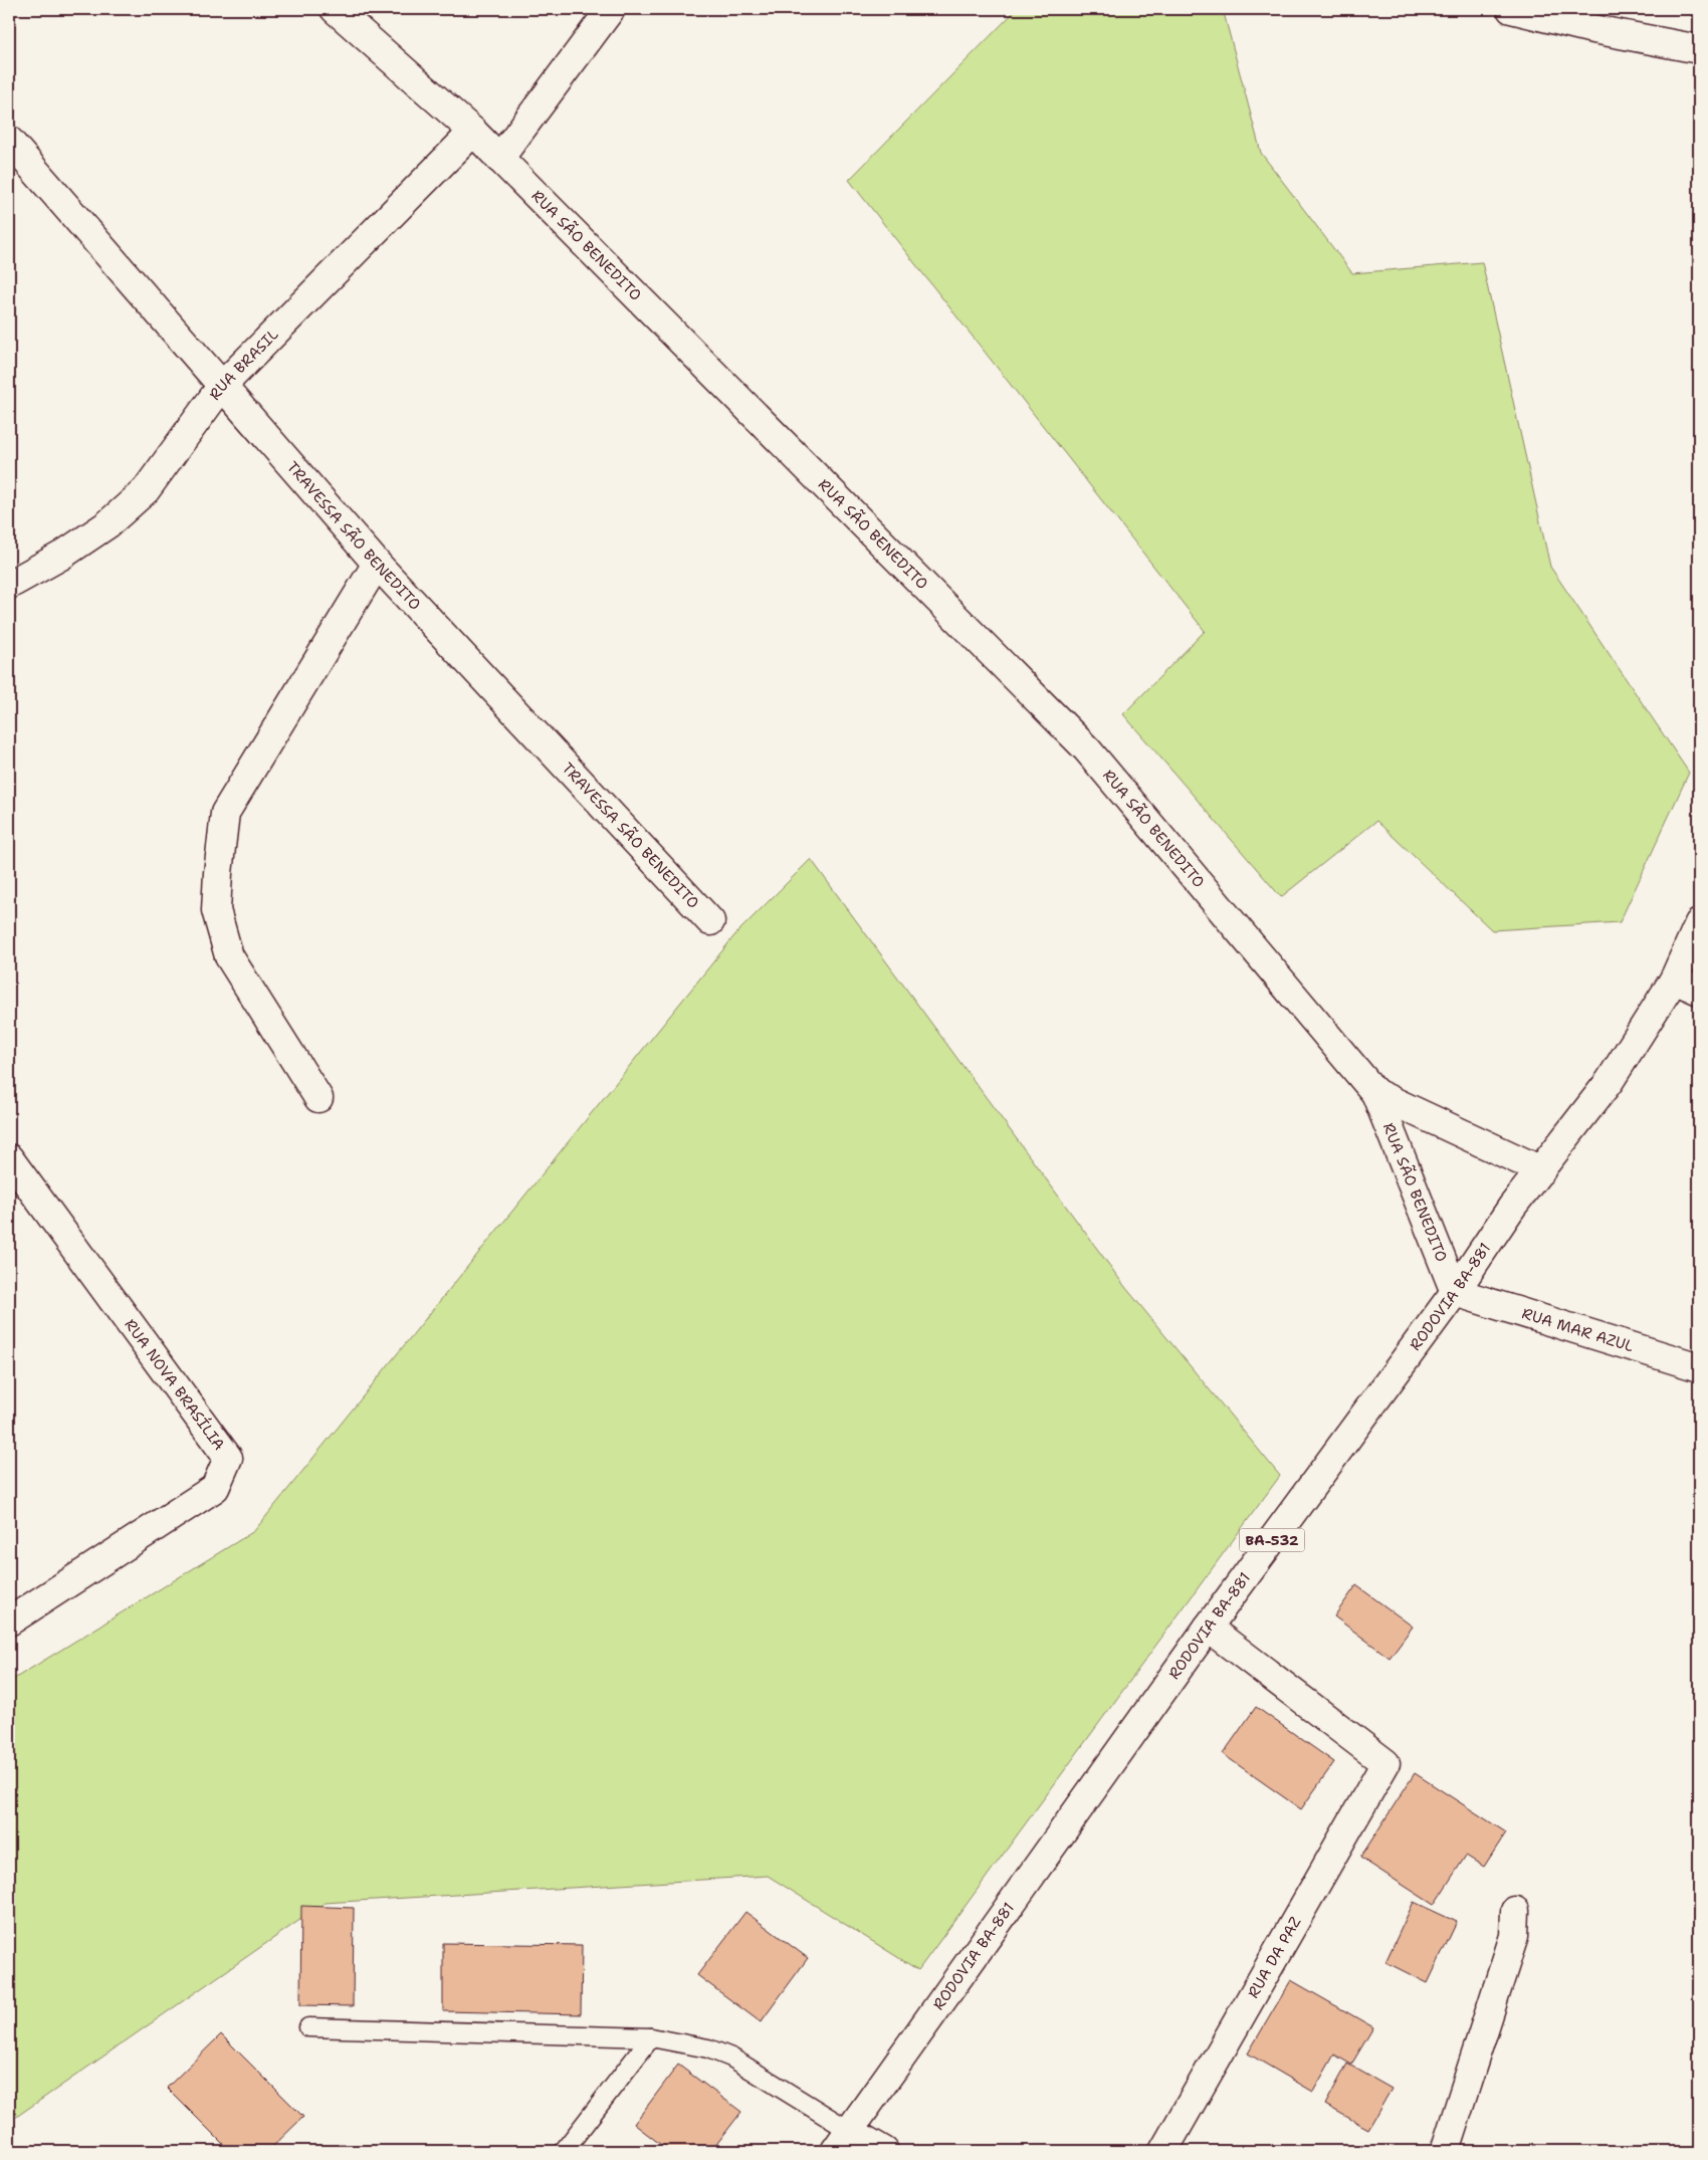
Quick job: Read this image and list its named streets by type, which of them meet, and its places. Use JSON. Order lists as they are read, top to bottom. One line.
{"streets":{"street":["RUA SÃO BENEDITO","RUA BRASIL","TRAVESSA SÃO BENEDITO","RODOVIA BA-881","RUA MAR AZUL","RUA NOVA BRASÍLIA","BA-532","RUA DA PAZ"]},"crossings":[["RUA SÃO BENEDITO","RUA BRASIL"],["RUA SÃO BENEDITO","RODOVIA BA-881"],["RUA SÃO BENEDITO","RUA MAR AZUL"],["RUA BRASIL","TRAVESSA SÃO BENEDITO"],["RODOVIA BA-881","RUA MAR AZUL"],["RODOVIA BA-881","RUA DA PAZ"]]}
